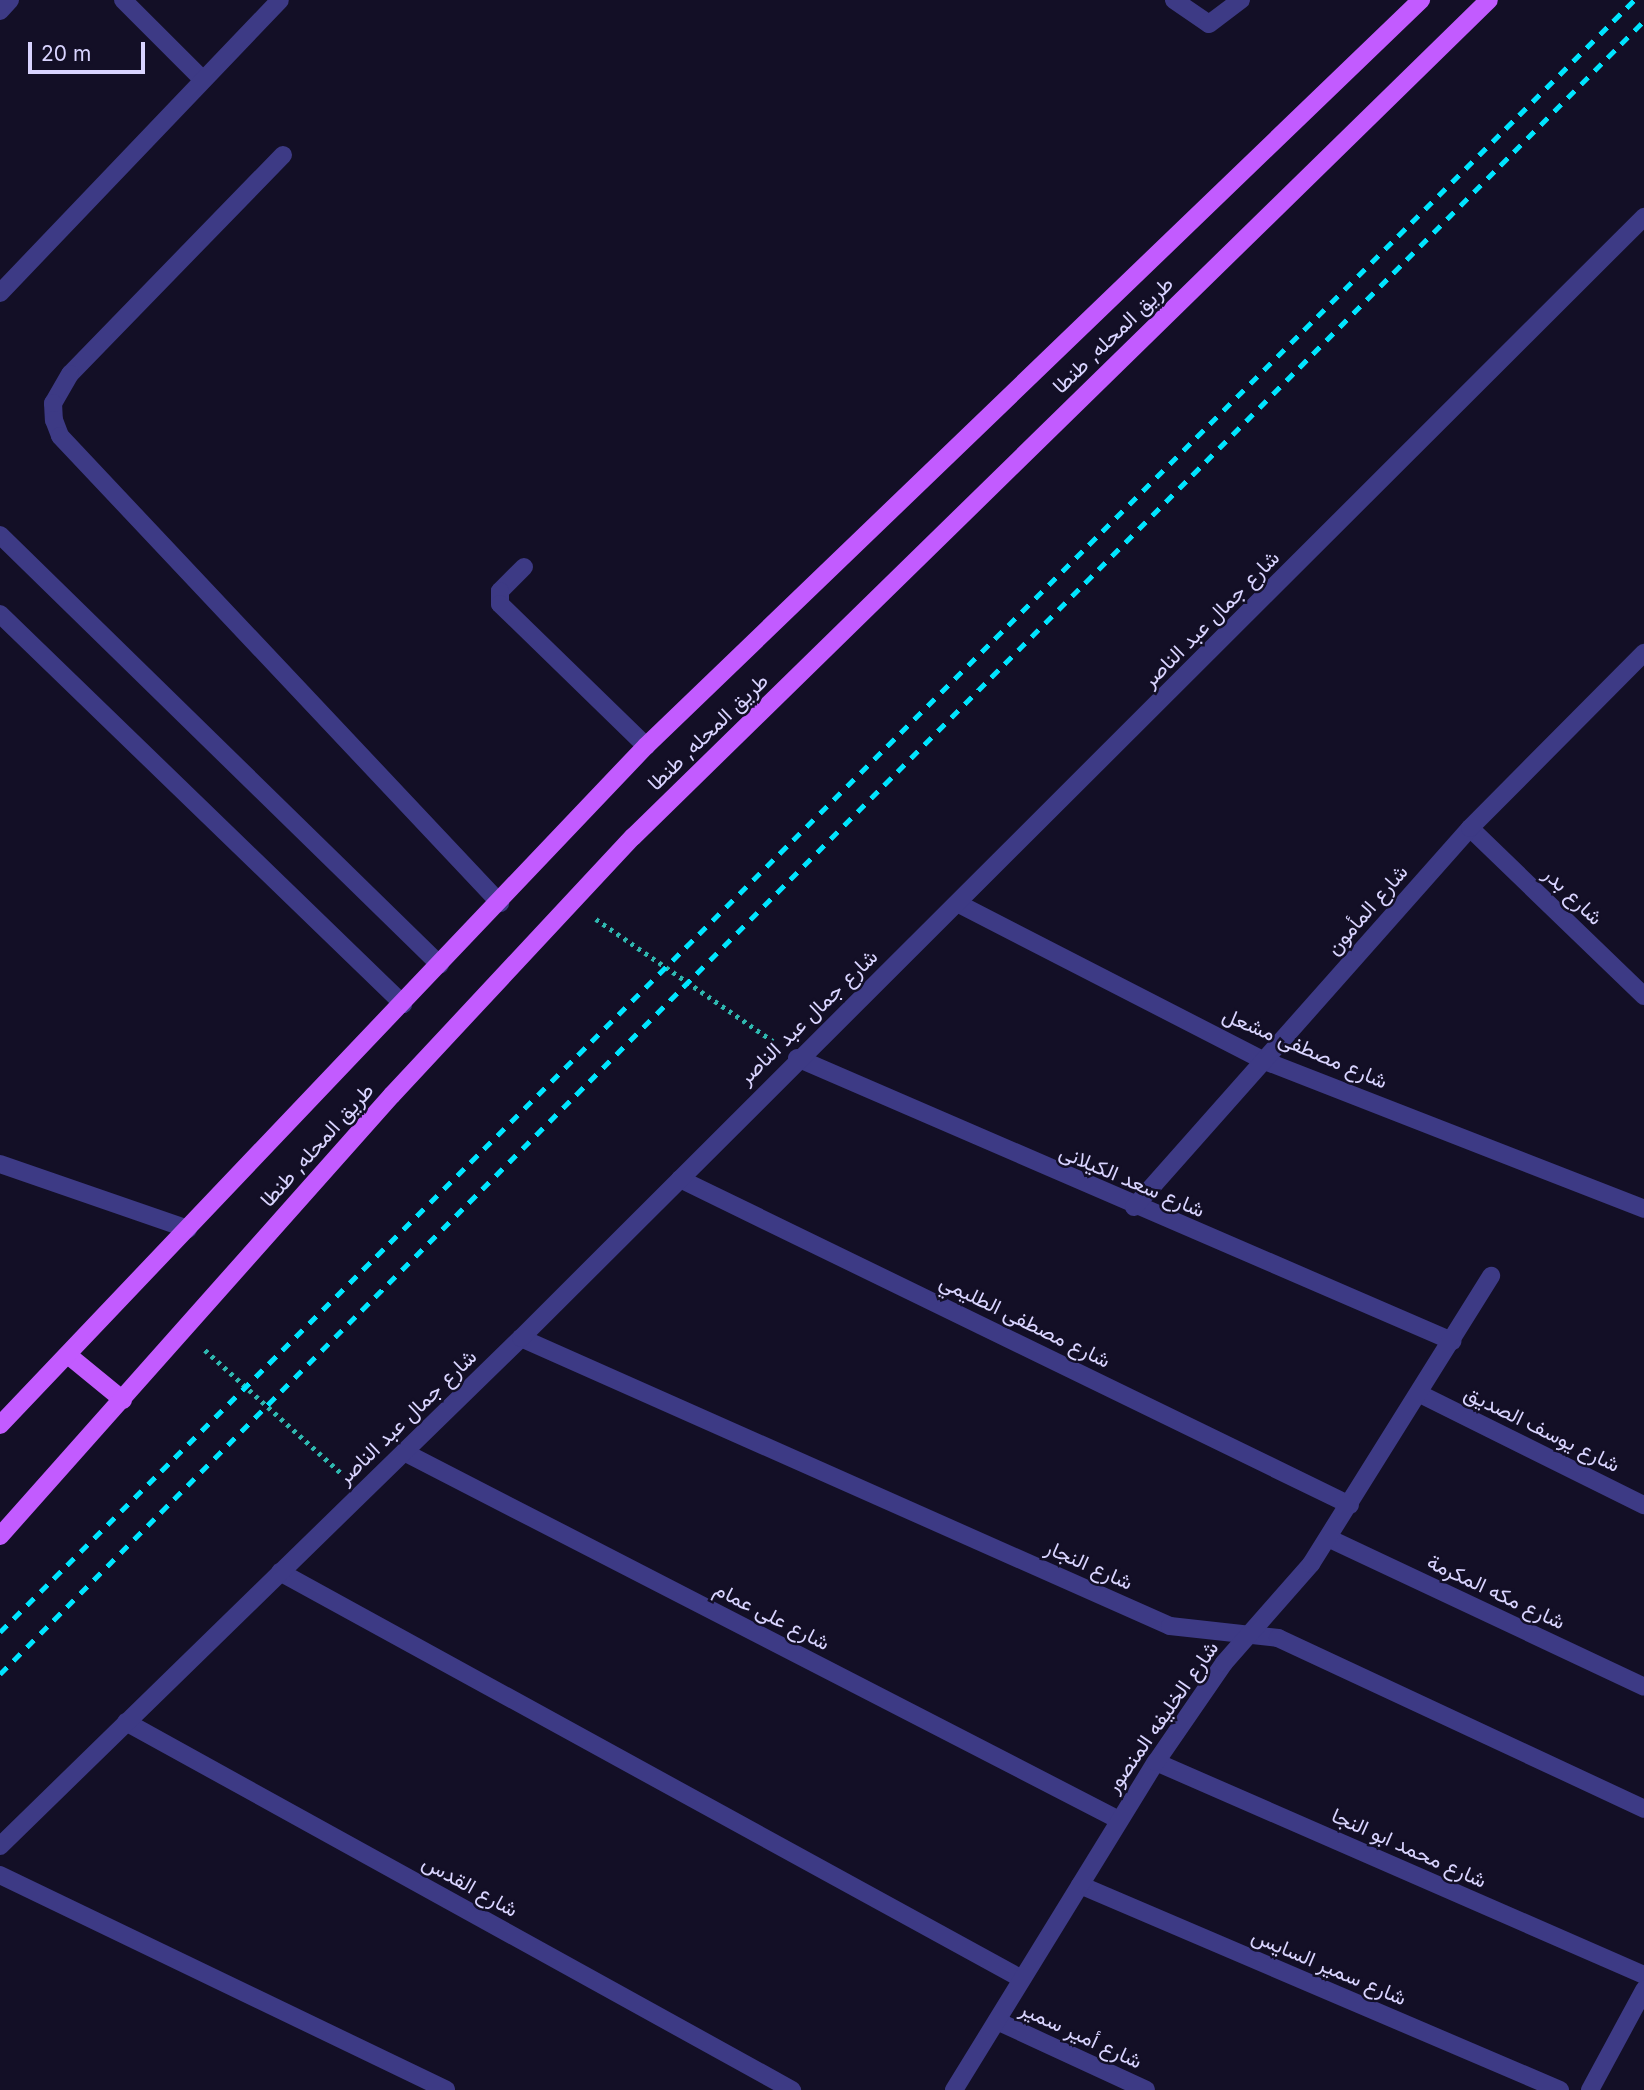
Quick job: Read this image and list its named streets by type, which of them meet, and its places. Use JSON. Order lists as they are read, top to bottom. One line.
{"streets":{"main road":["طريق المحله, طنطا"],"street":["شارع جمال عبد الناصر","شارع بدر","شارع المأمون","شارع مصطفى مشعل","شارع سعد الكيلانى","شارع مصطفى الطليمي","شارع يوسف الصديق","شارع النجار","شارع مكه المكرمة","شارع على عمام","شارع الخليفه المنصور","شارع محمد ابو النجا","شارع القدس","شارع سمير السايس","شارع أمير سمير"]},"crossings":[["شارع جمال عبد الناصر","شارع مصطفى مشعل"],["شارع جمال عبد الناصر","شارع سعد الكيلانى"],["شارع جمال عبد الناصر","شارع مصطفى الطليمي"],["شارع جمال عبد الناصر","شارع النجار"],["شارع جمال عبد الناصر","شارع على عمام"],["شارع جمال عبد الناصر","شارع القدس"],["شارع بدر","شارع المأمون"],["شارع المأمون","شارع مصطفى مشعل"],["شارع المأمون","شارع سعد الكيلانى"],["شارع سعد الكيلانى","شارع الخليفه المنصور"],["شارع مصطفى الطليمي","شارع الخليفه المنصور"],["شارع يوسف الصديق","شارع الخليفه المنصور"],["شارع النجار","شارع الخليفه المنصور"],["شارع مكه المكرمة","شارع الخليفه المنصور"],["شارع على عمام","شارع الخليفه المنصور"],["شارع الخليفه المنصور","شارع محمد ابو النجا"],["شارع الخليفه المنصور","شارع سمير السايس"],["شارع الخليفه المنصور","شارع أمير سمير"]],"scale_bar":"20 m"}
